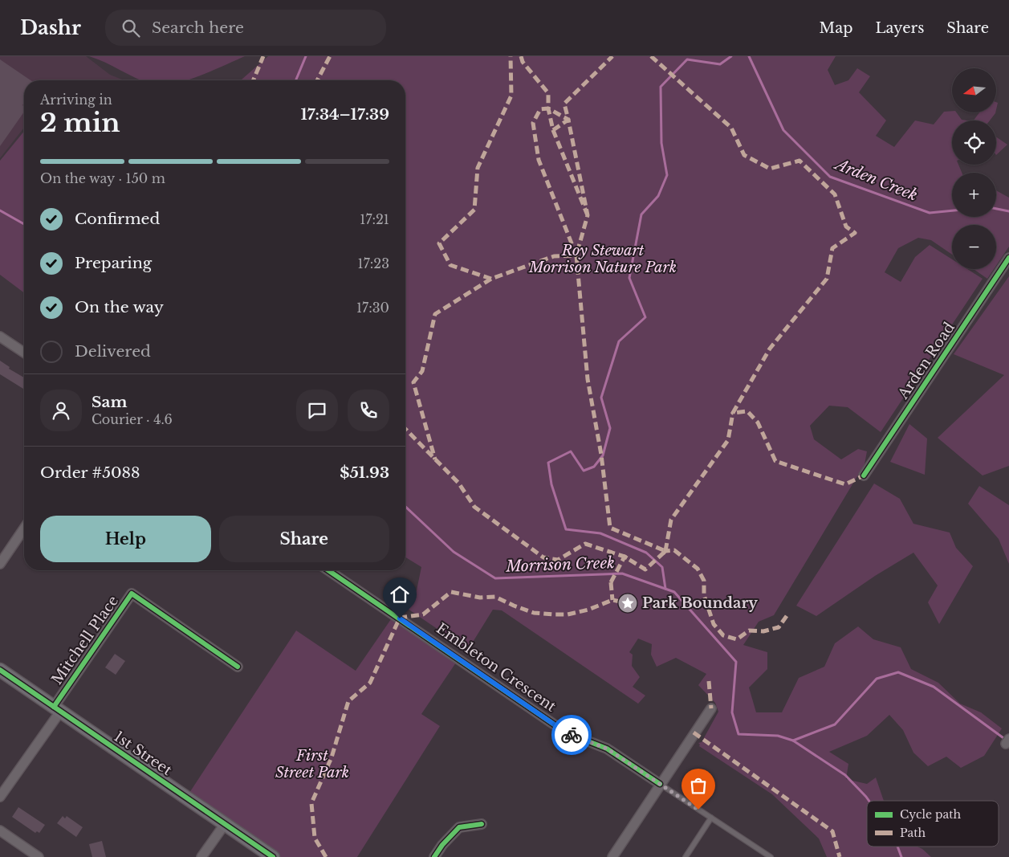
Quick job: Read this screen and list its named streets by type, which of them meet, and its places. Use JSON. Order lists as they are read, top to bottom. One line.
{"streets":{"street":["Arden Road","Mitchell Place","Embleton Crescent","1st Street"]},"crossings":[["Mitchell Place","1st Street"]],"water":["Arden Creek","Morrison Creek"],"parks":["Roy Stewart Morrison Nature Park","First Street Park"],"places":{"place":["Park Boundary"]},"legend":["Cycle path","Path"],"north":"left","page":{"header":"Dashr","search":"Search here","nav":["Map","Layers","Share"],"map_buttons":["+","−"],"heading":["2 min","Arriving in","17:34–17:39"],"panel":["Sam","Courier · 4.6","Order #5088","$51.93"],"bar":"On the way · 150 m","list":[["Confirmed","17:21"],["Preparing","17:23"],["On the way","17:30"],"Delivered"],"buttons":["Help","Share"]}}
